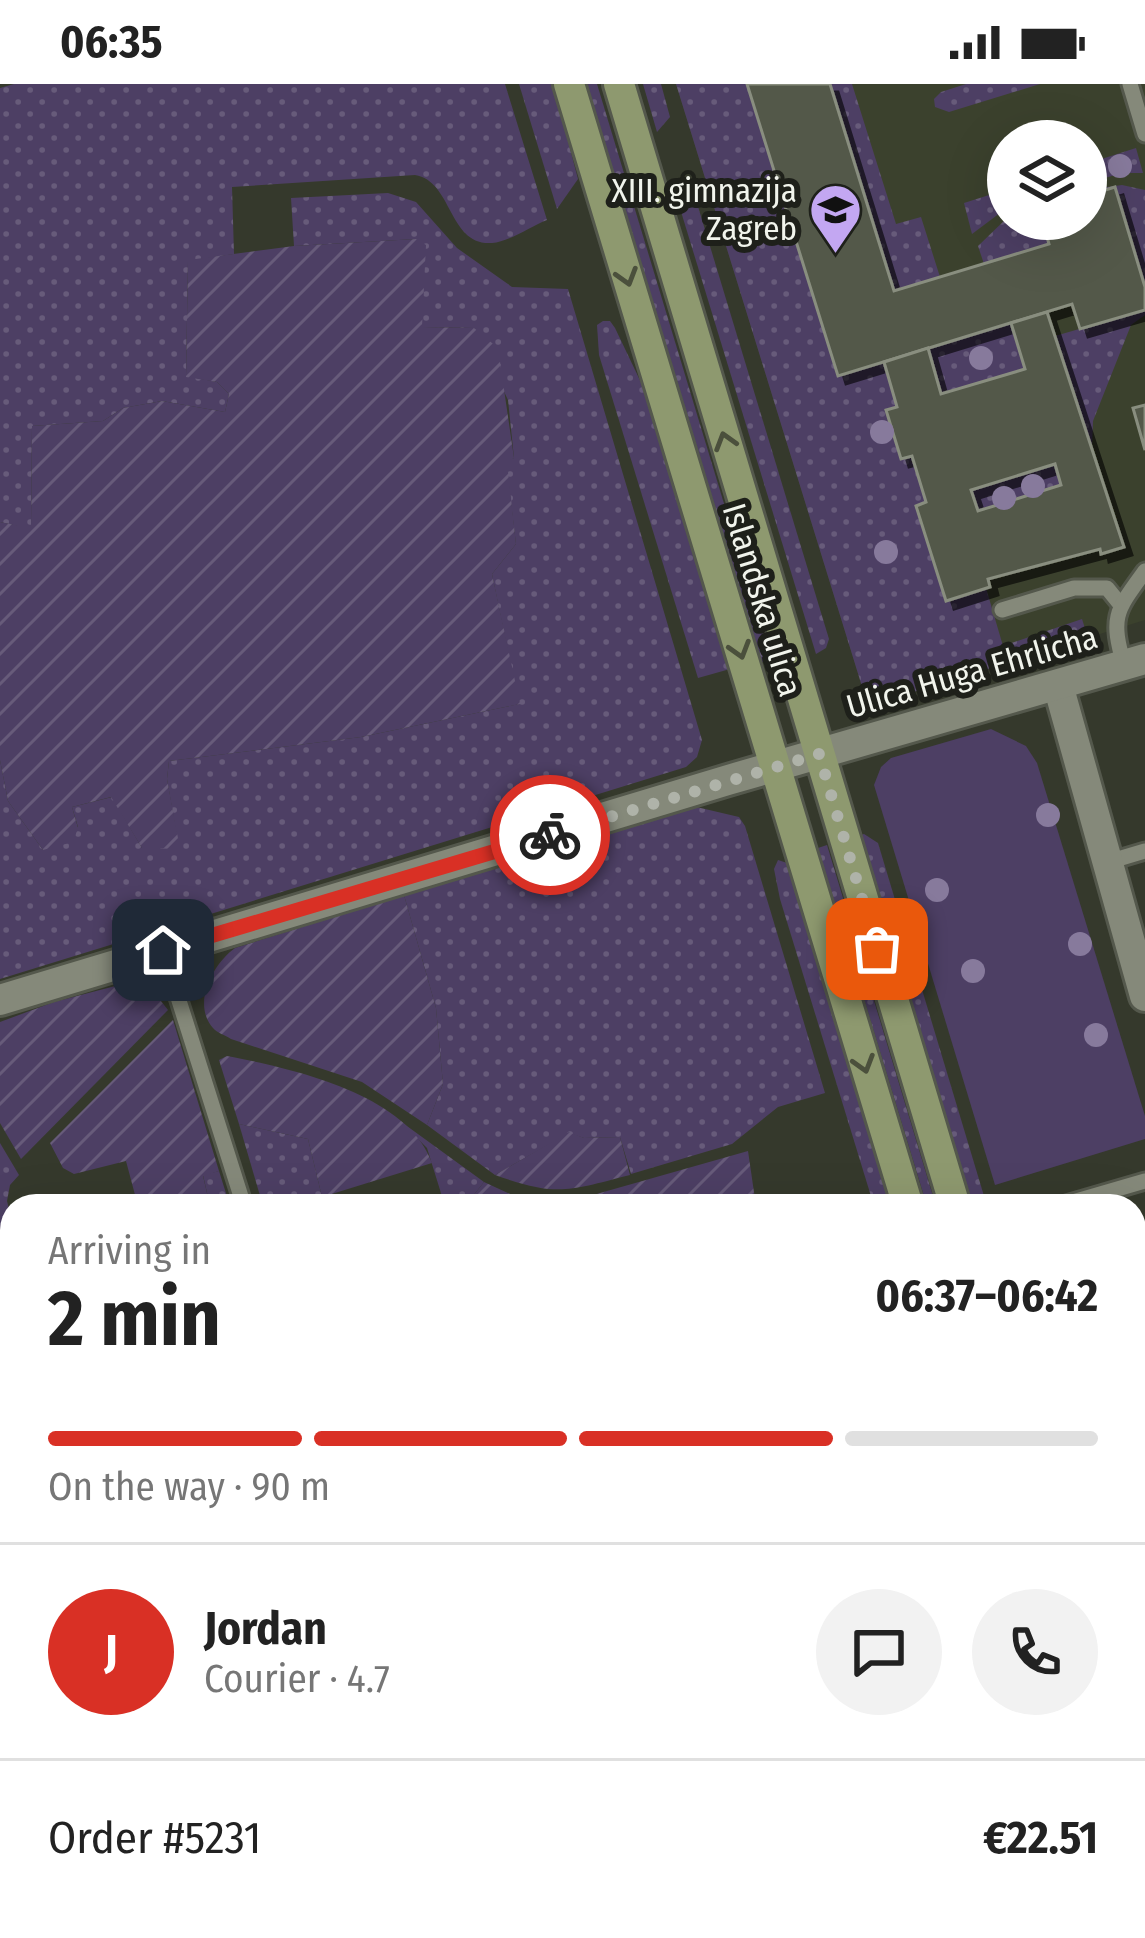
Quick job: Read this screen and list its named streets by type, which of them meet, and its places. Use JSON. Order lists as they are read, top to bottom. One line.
{"streets":{"street":["Islandska ulica","Ulica Huga Ehrlicha"]},"crossings":[["Islandska ulica","Ulica Huga Ehrlicha"]],"places":{"school or university":["XIII. gimnazija Zagreb"]},"page":{"status":"06:35","heading":["2 min","Arriving in","06:37–06:42"],"panel":["Jordan","Courier · 4.7","Order #5231","€22.51"],"bar":"On the way · 90 m","round":"J"}}
